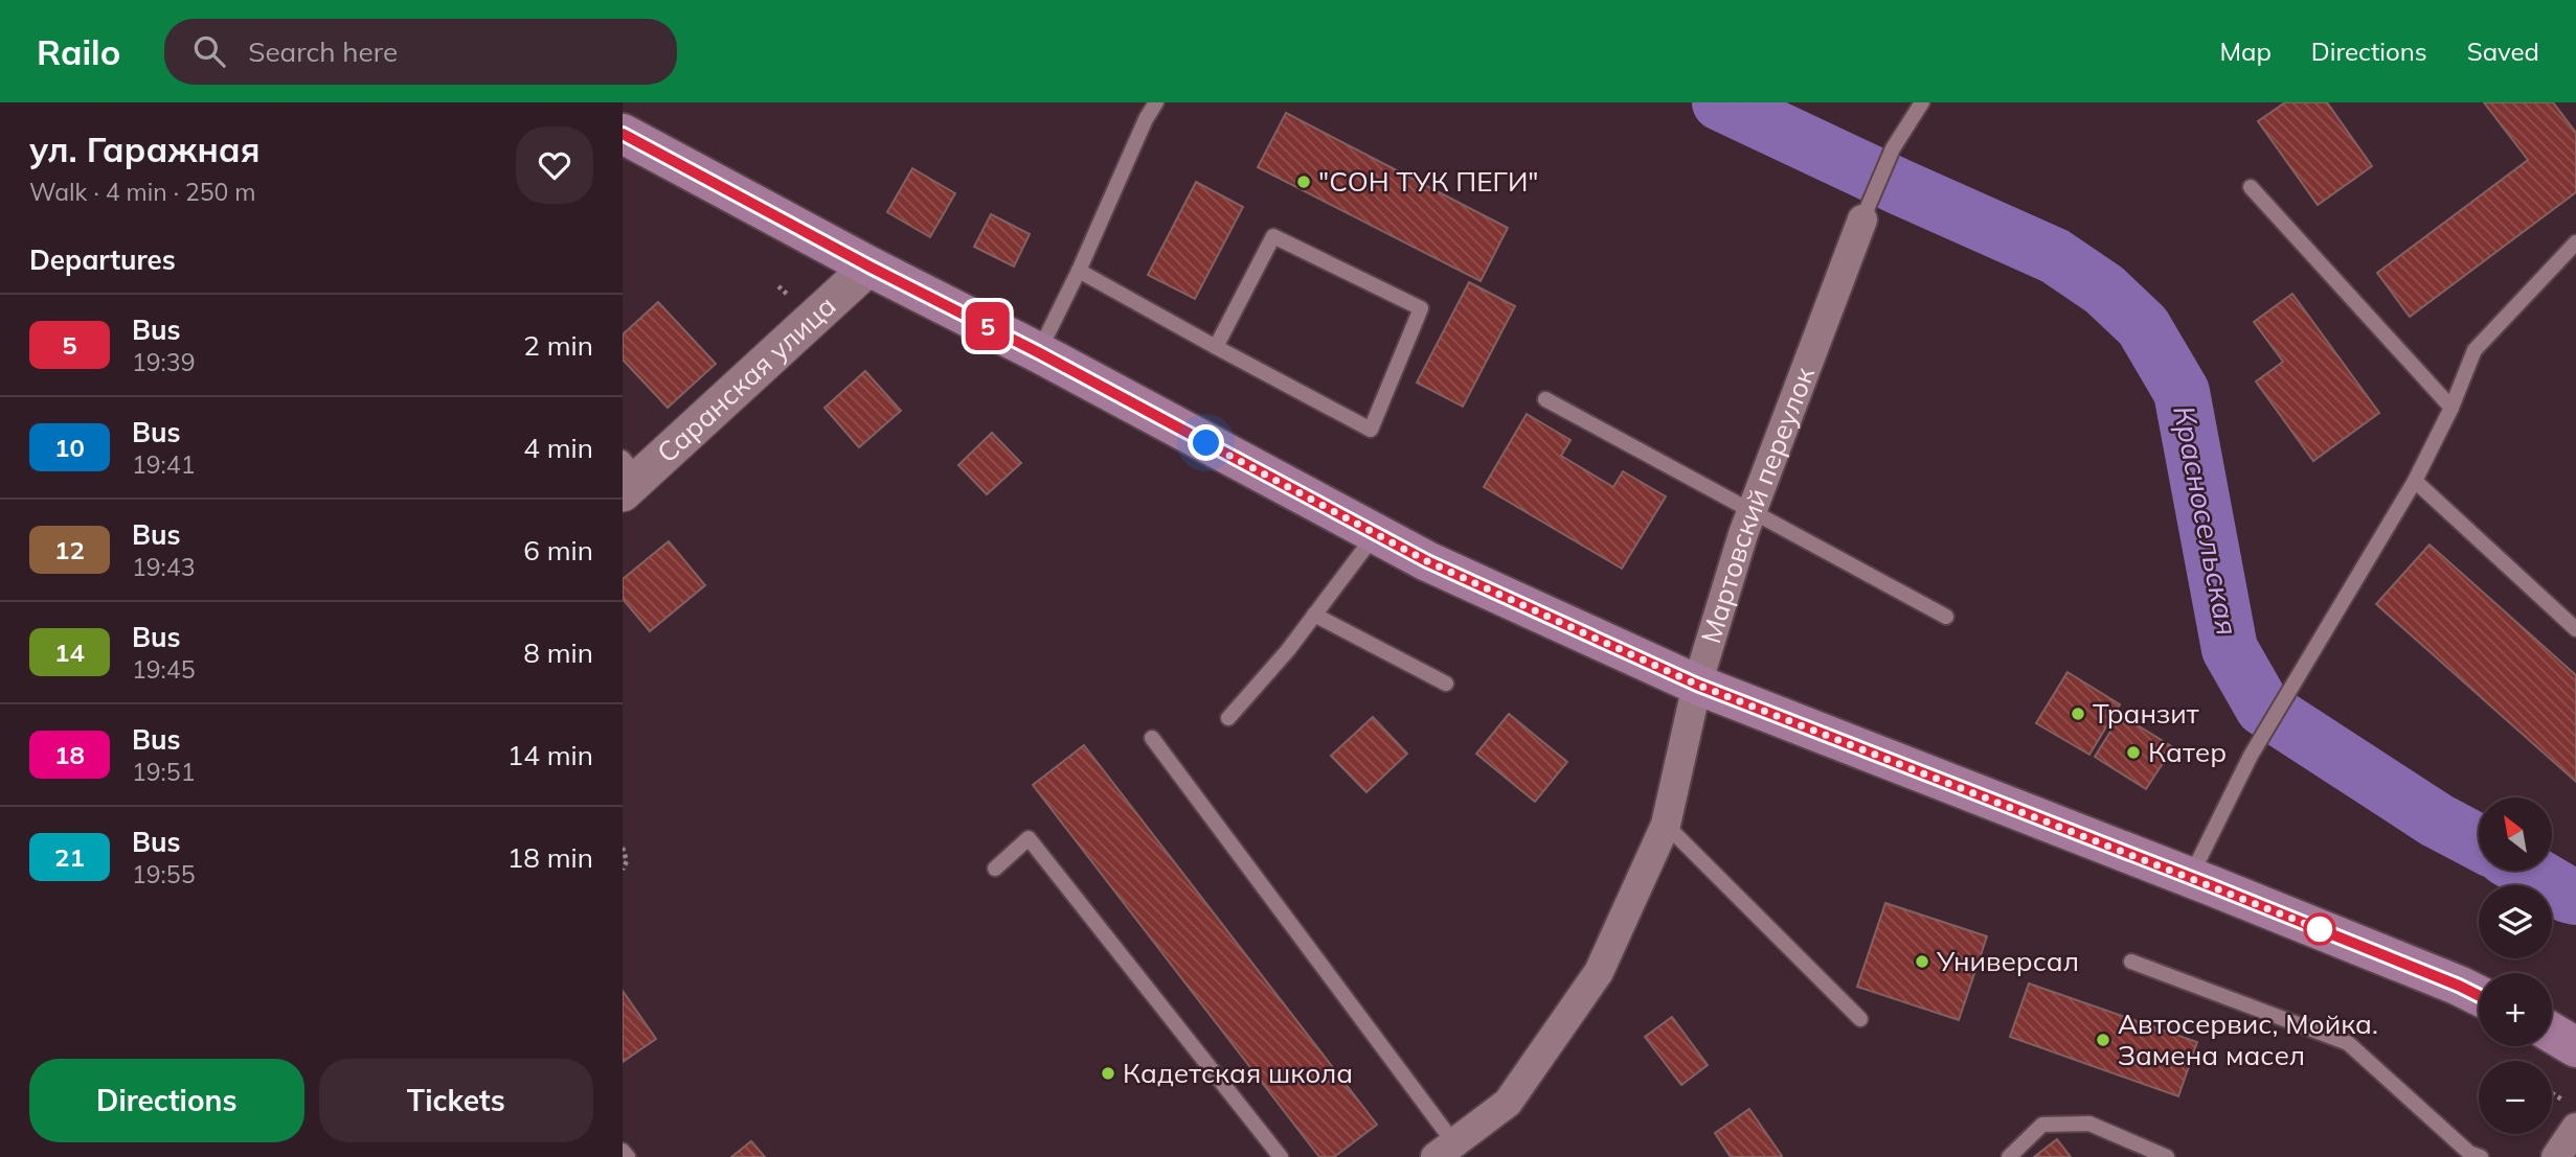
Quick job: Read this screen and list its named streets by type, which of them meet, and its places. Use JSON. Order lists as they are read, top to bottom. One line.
{"streets":{"street":["Саранская улица","Мартовский переулок"]},"water":["Красносельская"],"places":["\"СОН ТУК ПЕГИ\"","Транзит","Катер","Универсал","Автосервис, Мойка. Замена масел","Кадетская школа"],"lines":["bus line 5"],"north":"top left","page":{"header":"Railo","search":"Search here","nav":["Map","Directions","Saved"],"heading":[["ул. Гаражная","Walk · 4 min · 250 m"],"Departures"],"on_map":"5","list":[{"mark":"5","name":"Bus","note":"19:39","value":"2 min"},{"mark":"10","name":"Bus","note":"19:41","value":"4 min"},{"mark":"12","name":"Bus","note":"19:43","value":"6 min"},{"mark":"14","name":"Bus","note":"19:45","value":"8 min"},{"mark":"18","name":"Bus","note":"19:51","value":"14 min"},{"mark":"21","name":"Bus","note":"19:55","value":"18 min"}],"map_buttons":["+","−"],"buttons":["Directions","Tickets"]}}
